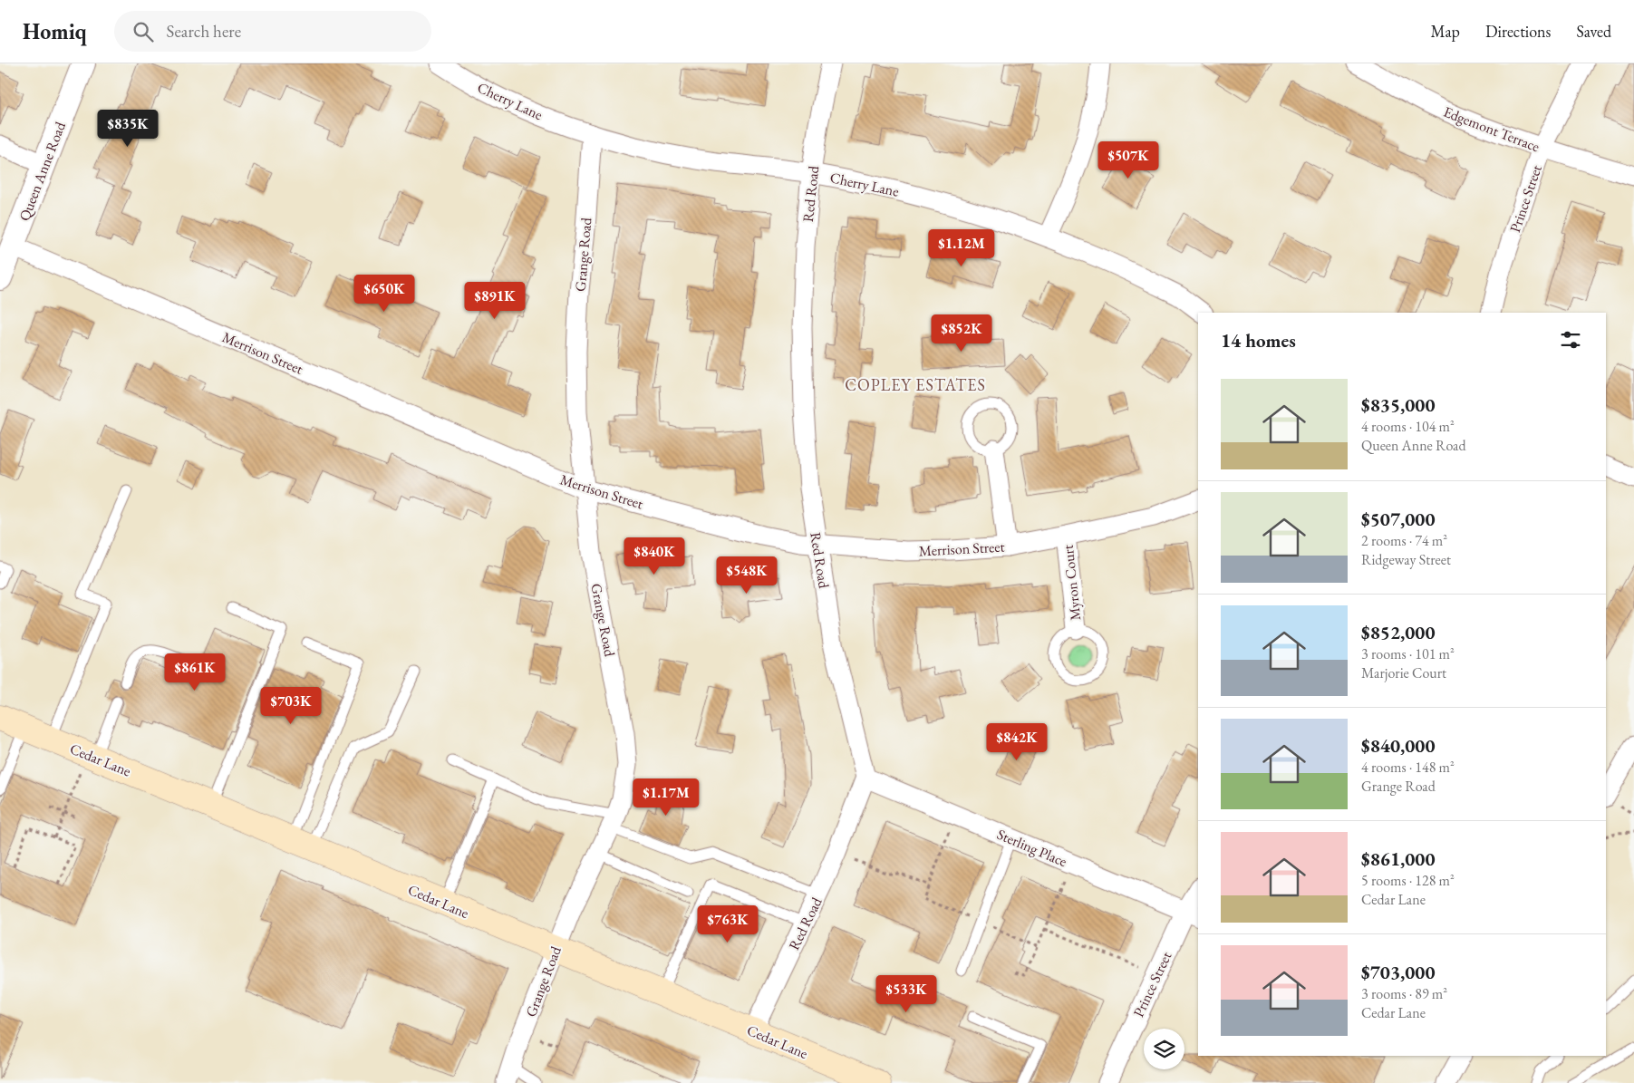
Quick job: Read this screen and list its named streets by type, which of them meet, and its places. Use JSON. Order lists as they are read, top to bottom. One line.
{"streets":{"main road":["Cedar Lane"],"street":["Cherry Lane","Edgemont Terrace","Queen Anne Road","Red Road","Prince Street","Grange Road","Merrison Street","Myron Court","Sterling Place"]},"crossings":[["Cherry Lane","Red Road"],["Cherry Lane","Grange Road"],["Edgemont Terrace","Prince Street"],["Queen Anne Road","Merrison Street"],["Red Road","Merrison Street"],["Red Road","Cedar Lane"],["Red Road","Sterling Place"],["Prince Street","Sterling Place"],["Grange Road","Merrison Street"],["Grange Road","Cedar Lane"],["Merrison Street","Myron Court"]],"districts":["COPLEY ESTATES"],"page":{"header":"Homiq","search":"Search here","nav":["Map","Directions","Saved"],"price":["$835K","$507K","$1.12M","$650K","$891K","$852K","$840K","$548K","$861K","$703K","$842K","$1.17M","$763K","$533K"],"heading":"14 homes","list":[{"name":"$835,000","note":"4 rooms · 104 m² · Queen Anne Road"},{"name":"$507,000","note":"2 rooms · 74 m² · Ridgeway Street"},{"name":"$852,000","note":"3 rooms · 101 m² · Marjorie Court"},{"name":"$840,000","note":"4 rooms · 148 m² · Grange Road"},{"name":"$861,000","note":"5 rooms · 128 m² · Cedar Lane"},{"name":"$703,000","note":"3 rooms · 89 m² · Cedar Lane"}]}}
